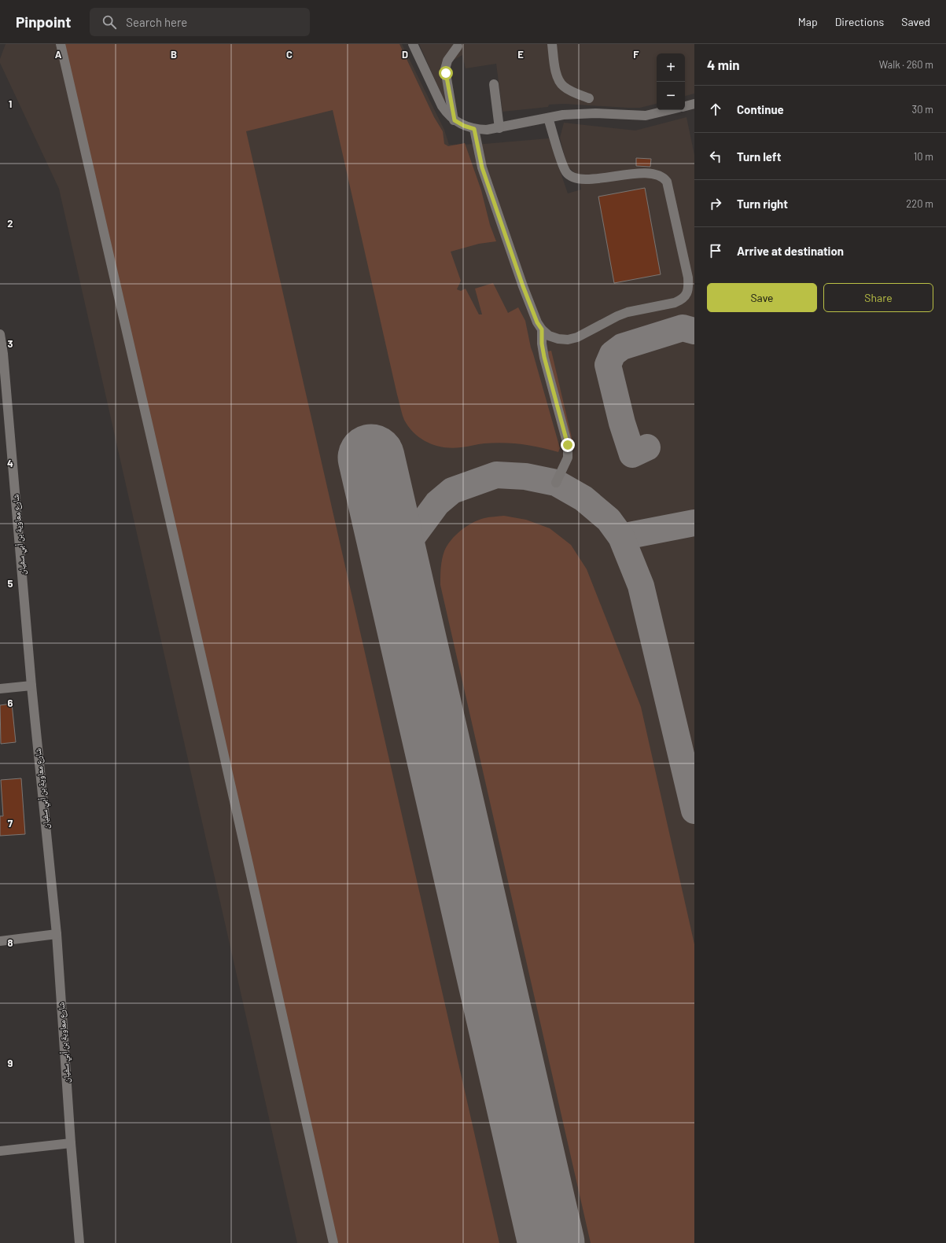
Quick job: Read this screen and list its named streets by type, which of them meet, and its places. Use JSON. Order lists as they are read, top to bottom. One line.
{"streets":{"street":["شارع معاوية بن أبي سفيان"]},"page":{"header":"Pinpoint","search":"Search here","nav":["Map","Directions","Saved"],"heading":["4 min","Walk · 260 m"],"map_buttons":["+","−"],"list":[["Continue","30 m"],["Turn left","10 m"],["Turn right","220 m"],"Arrive at destination"],"buttons":["Save","Share"]},"grid":{"columns":["A","B","C","D","E","F"],"rows":["1","2","3","4","5","6","7","8","9"]}}
